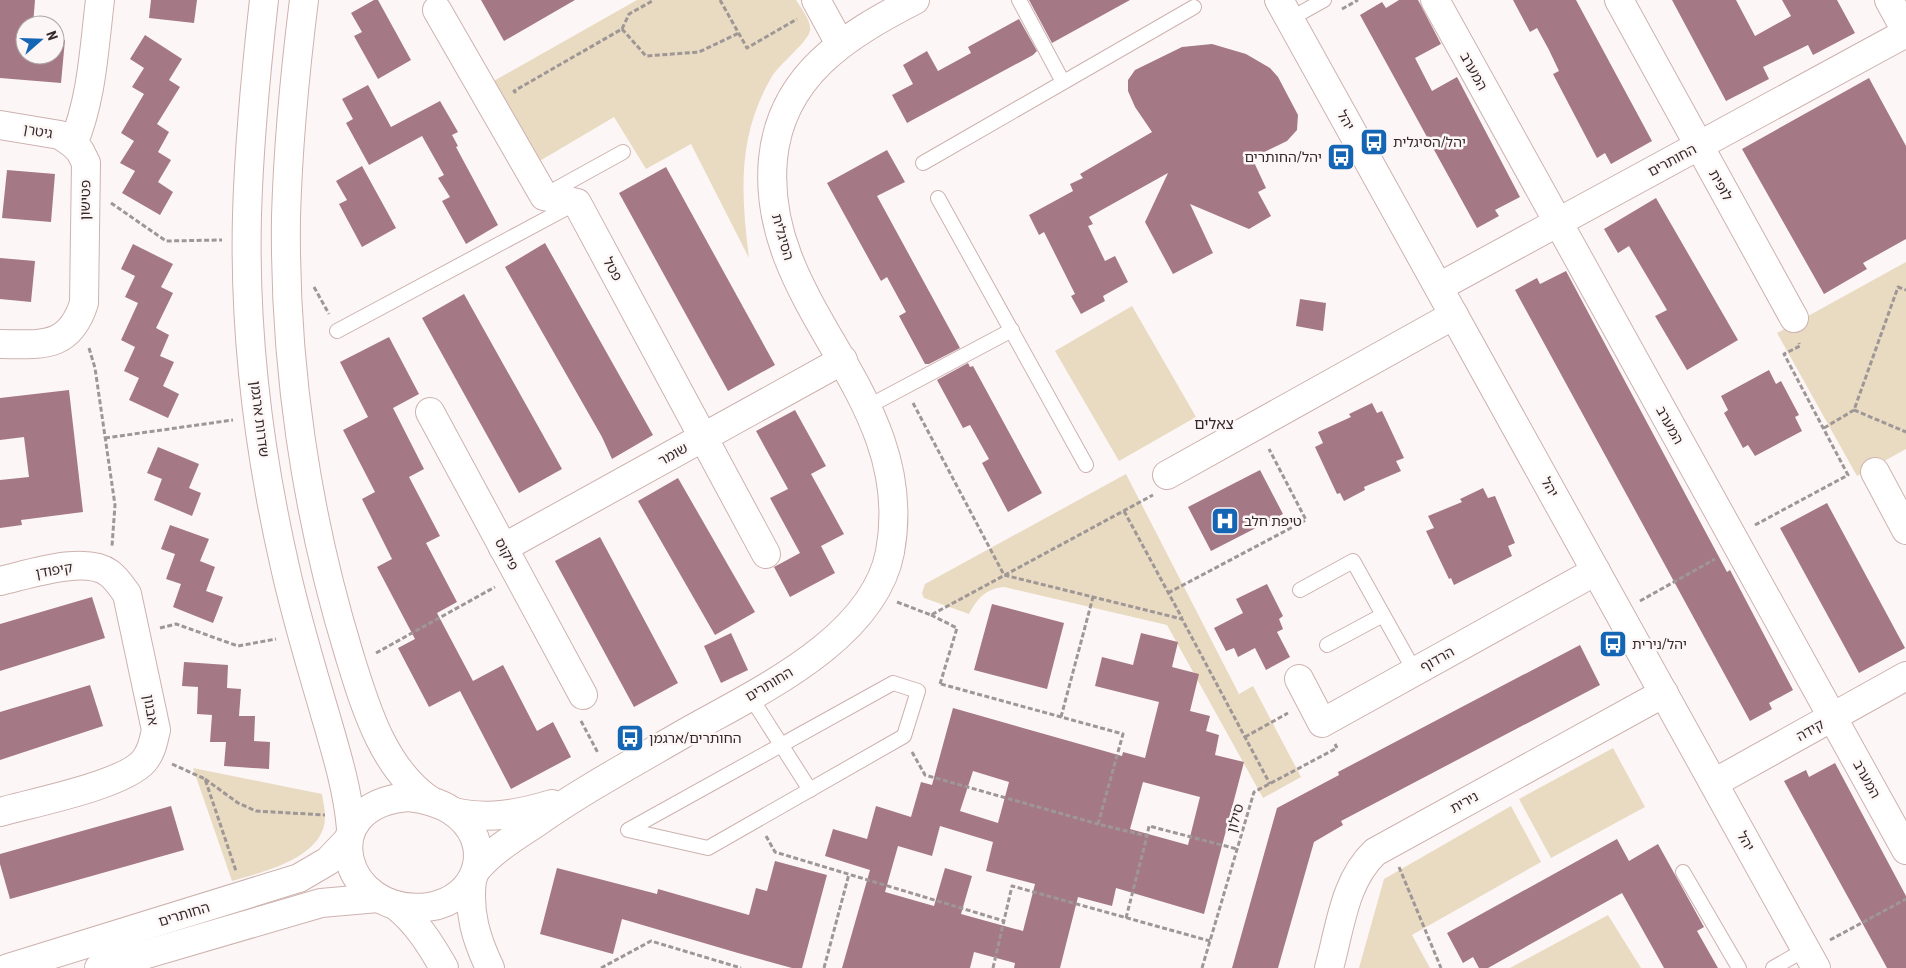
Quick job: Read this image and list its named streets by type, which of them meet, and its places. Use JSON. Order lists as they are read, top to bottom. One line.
{"streets":{"street":["המערב","יהל","גיטרן","החותרים","לופית","פטישון","הסיגלית","פטל","שדרות ארגמן","שומר","פיקוס","קיפודן","הרדוף","אבנון","קידה","נירית"],"path":["סילון"]},"crossings":[["המערב","החותרים"],["המערב","קידה"],["יהל","החותרים"],["יהל","הרדוף"],["יהל","קידה"],["יהל","נירית"],["גיטרן","פטישון"],["החותרים","לופית"],["החותרים","הסיגלית"],["החותרים","שדרות ארגמן"],["הסיגלית","שומר"],["פטל","שומר"],["שומר","פיקוס"],["קיפודן","אבנון"],["הרדוף","סילון"]],"districts":["צאלים"],"places":{"bus stop":["יהל/הסיגלית","יהל/החותרים","יהל/נירית","החותרים/ארגמן"],"hospital":["טיפת חלב"]},"north":"right"}
